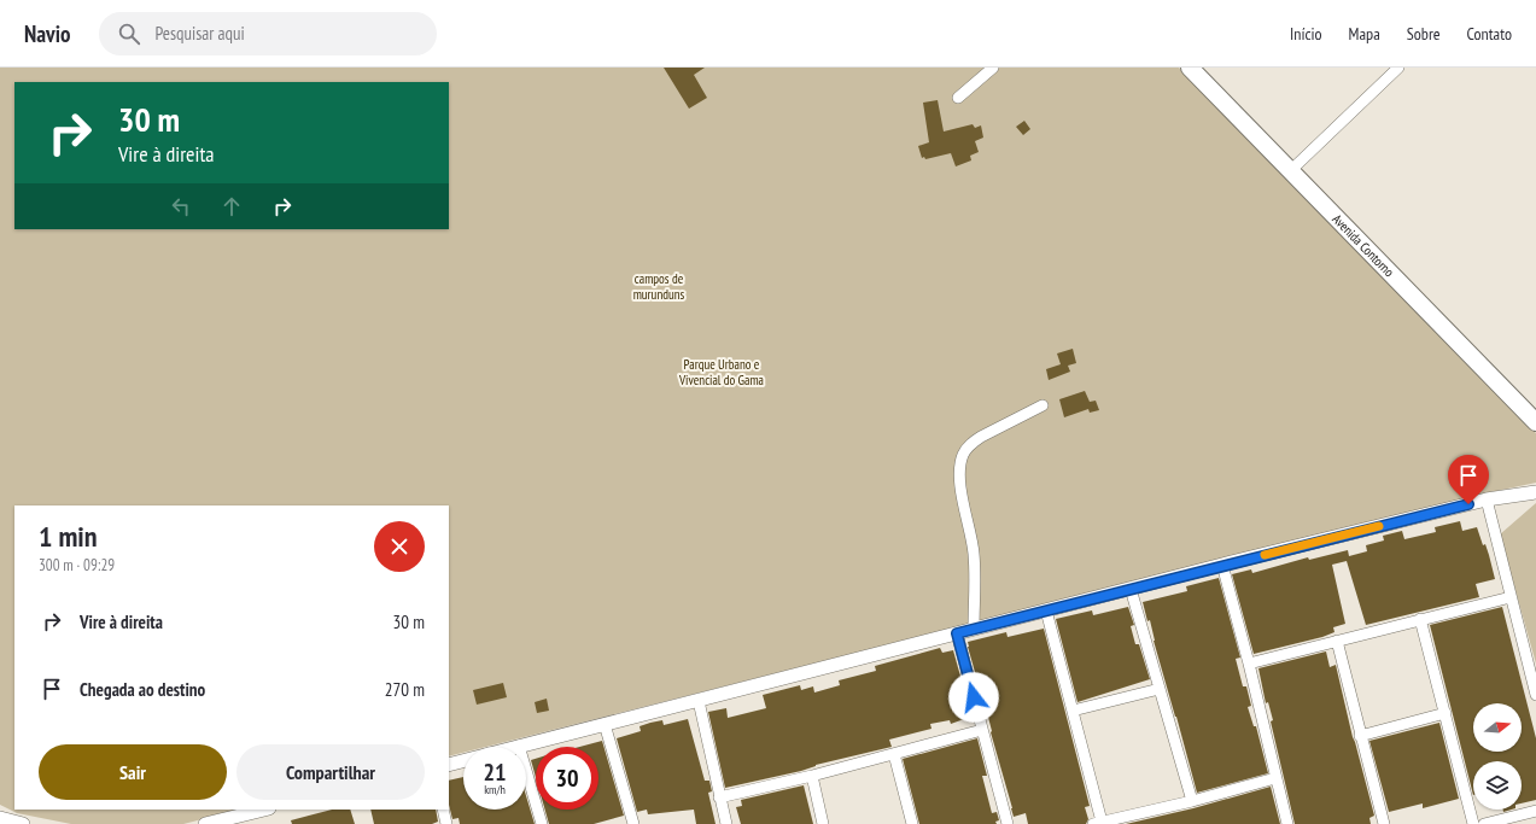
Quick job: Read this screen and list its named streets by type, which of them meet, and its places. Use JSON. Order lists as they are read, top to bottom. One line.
{"streets":{"main road":["Avenida Contorno"]},"parks":["campos de murunduns","Parque Urbano e Vivencial do Gama"],"north":"right","page":{"header":"Navio","search":"Pesquisar aqui","nav":["Início","Mapa","Sobre","Contato"],"turn":["30 m","Vire à direita"],"heading":["1 min","300 m · 09:29"],"list":[{"name":"Vire à direita","value":"30 m"},{"name":"Chegada ao destino","value":"270 m"}],"buttons":["Sair","Compartilhar"],"speed":"21 km/h","limit":"30"}}
